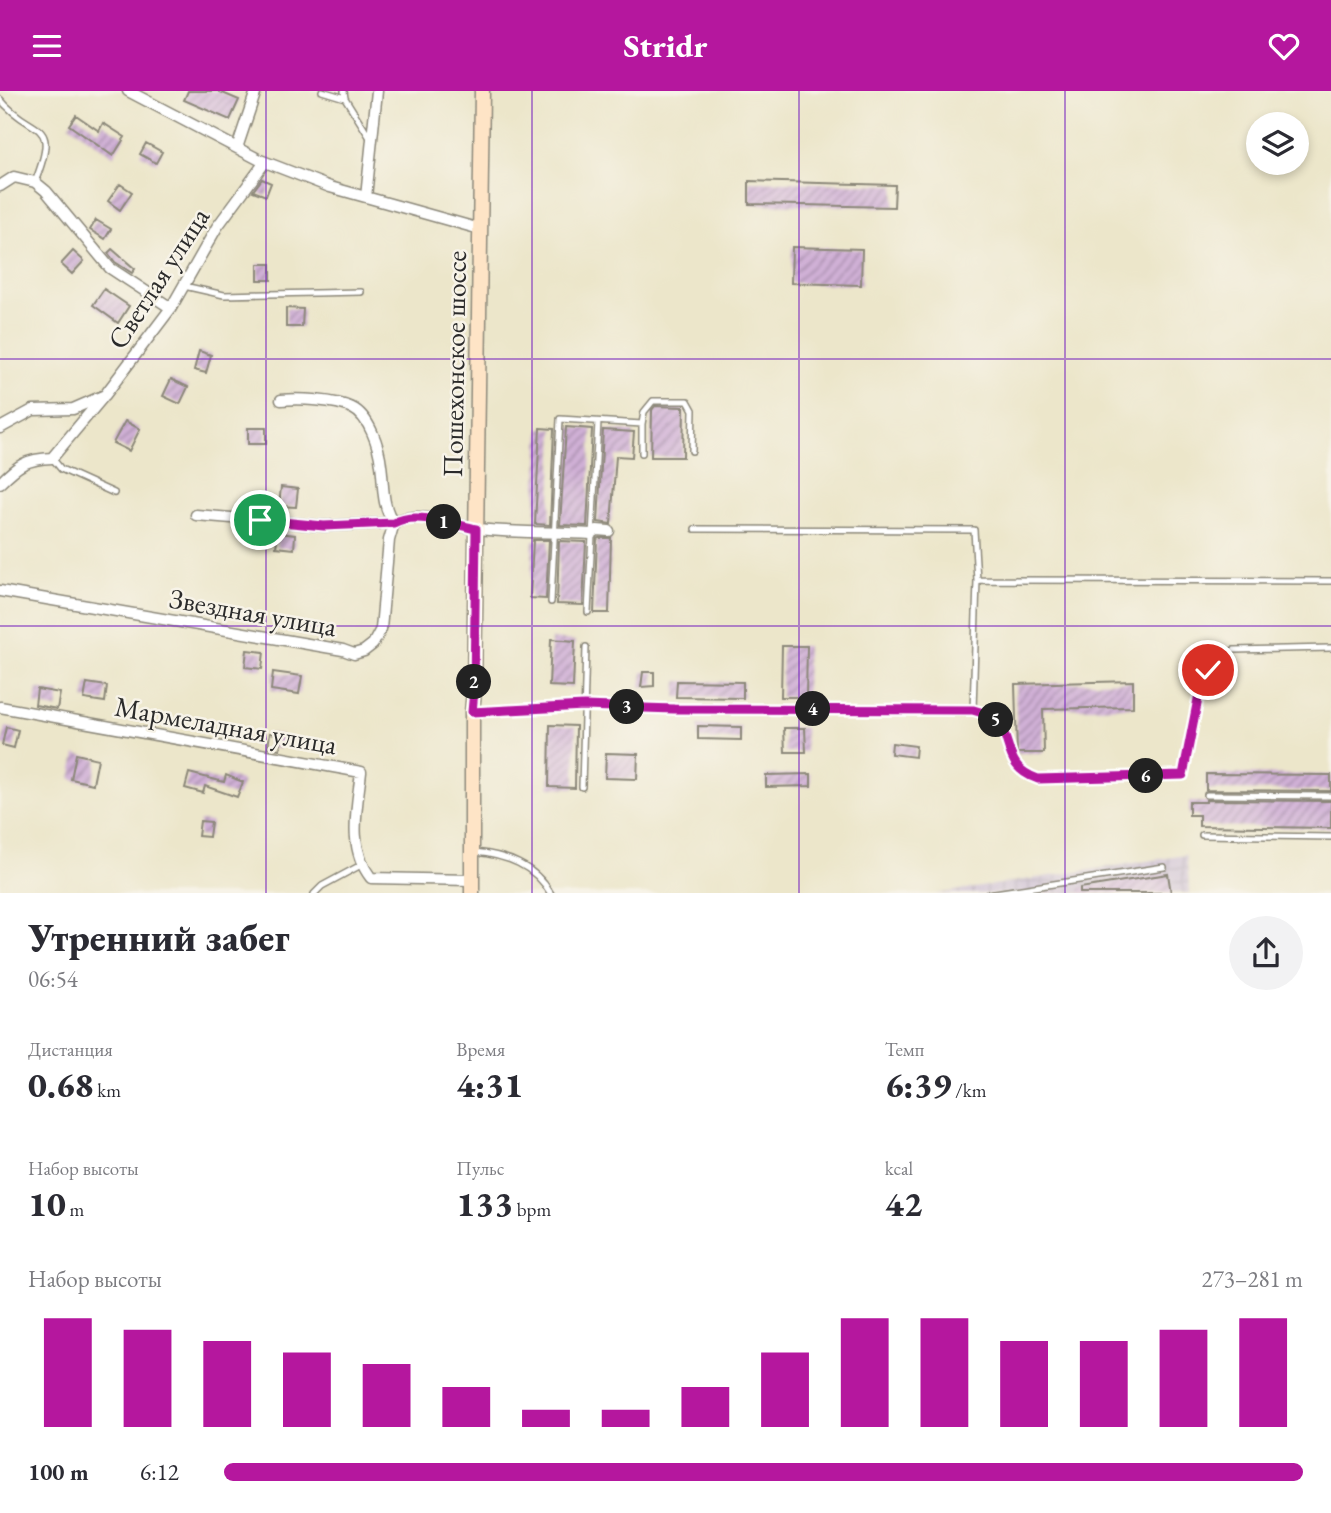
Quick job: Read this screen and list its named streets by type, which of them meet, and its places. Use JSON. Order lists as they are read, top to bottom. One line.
{"streets":{"street":["Светлая улица","Пошехонское шоссе","Звездная улица","Мармеладная улица"]},"page":{"header":"Stridr","pins":["1","2","3","4","5","6"],"heading":["Утренний забег","06:54"],"stats":[["Дистанция","0.68 km"],["Время","4:31"],["Темп","6:39 /km"],["Набор высоты","10 m"],["Пульс","133 bpm"],["kcal","42"]],"chart":["Набор высоты","273–281 m"],"list":[{"name":"100 m","note":"6:12"}]}}
